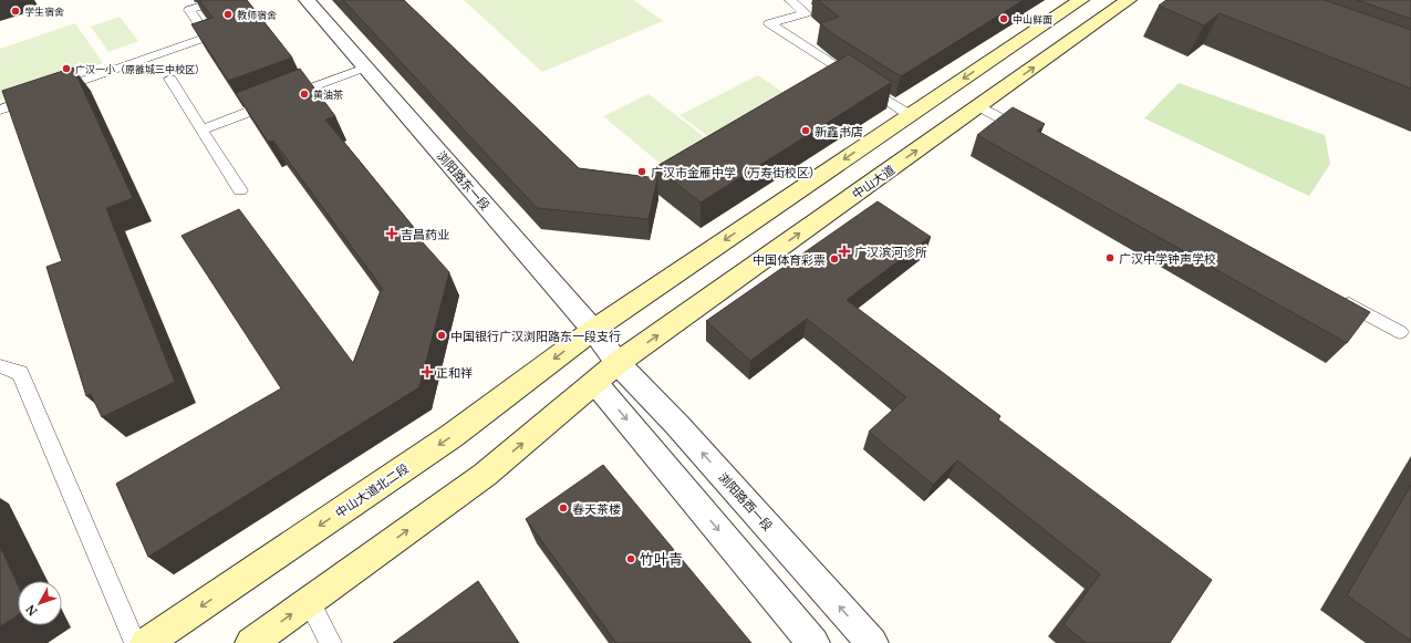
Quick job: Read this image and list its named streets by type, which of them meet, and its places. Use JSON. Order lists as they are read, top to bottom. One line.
{"streets":{"main road":["中山大道","中山大道北二段"],"street":["浏阳路东一段","浏阳路西一段"]},"crossings":[["浏阳路东一段","中山大道"],["浏阳路东一段","中山大道北二段"],["浏阳路东一段","浏阳路西一段"],["中山大道","浏阳路西一段"]],"places":{"other":["学生宿舍","教师宿舍","中山鲜面","广汉一小（原雒城三中校区）","黄油茶","新鑫书店","广汉市金雁中学（万寿街校区）","广汉中学钟声学校","中国体育彩票","中国银行广汉浏阳路东一段支行","春天茶楼","竹叶青"],"health":["吉昌药业","广汉滨河诊所","正和祥"]},"north":"bottom left"}
